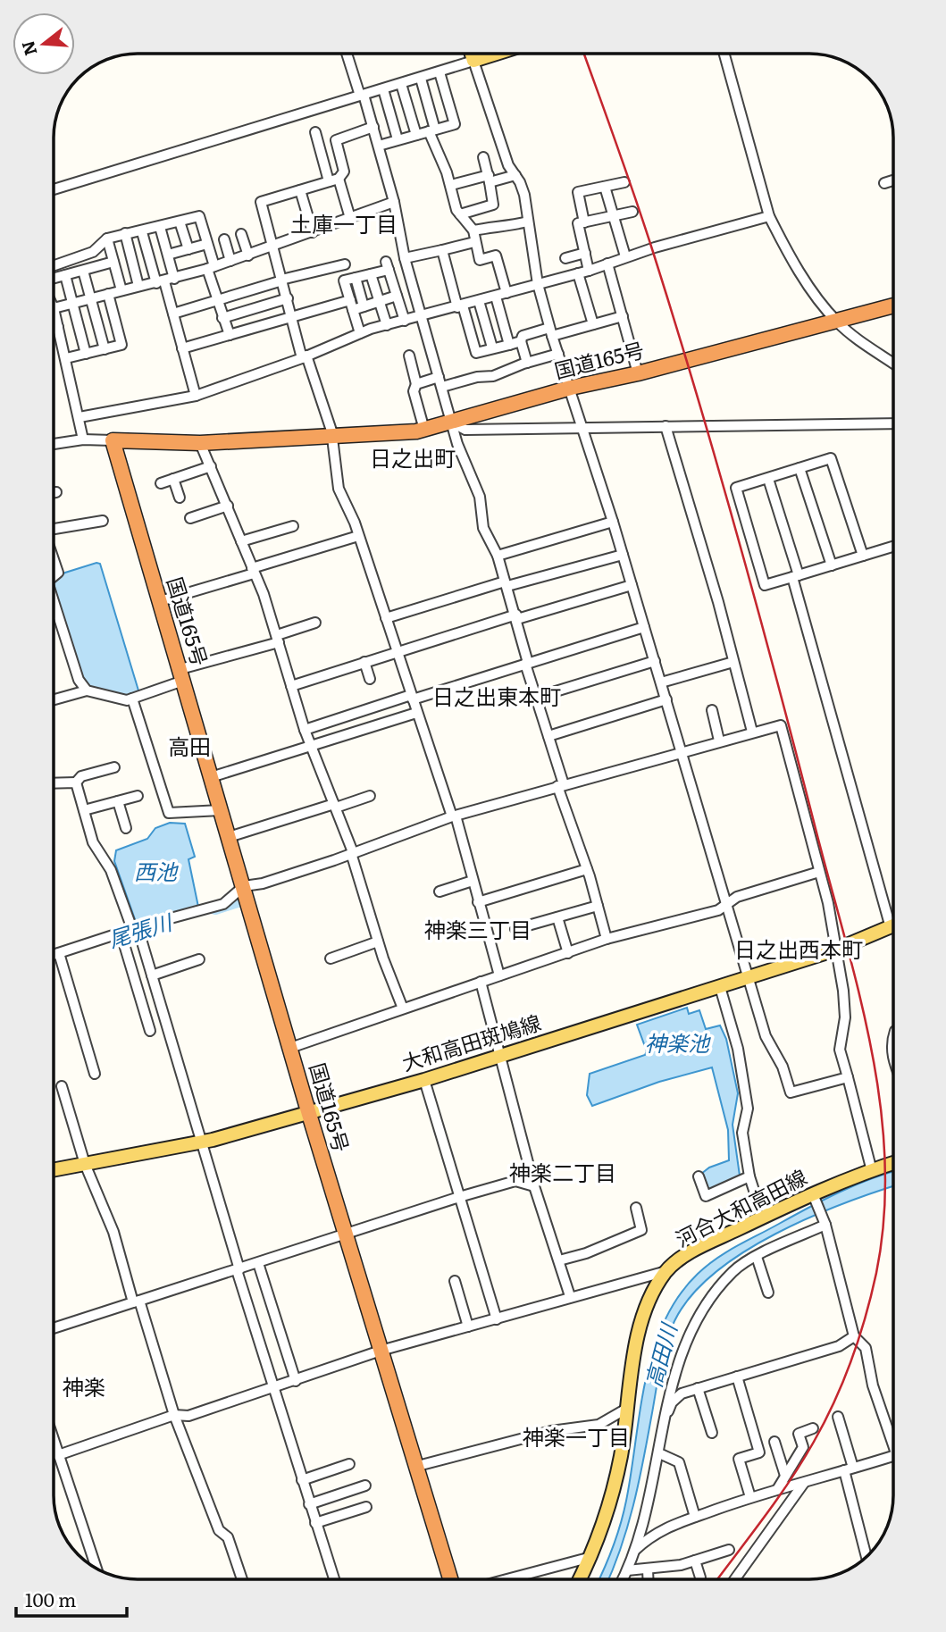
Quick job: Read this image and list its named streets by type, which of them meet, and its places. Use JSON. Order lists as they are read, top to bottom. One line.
{"streets":{"highway":["国道165号"],"main road":["大和高田斑鳩線","河合大和高田線"]},"crossings":[["国道165号","大和高田斑鳩線"]],"districts":["土庫一丁目","日之出町","日之出東本町","高田","神楽三丁目","日之出西本町","神楽二丁目","神楽","神楽一丁目"],"water":["西池","尾張川","神楽池","高田川"],"scale_bar":"100 m","north":"left"}
